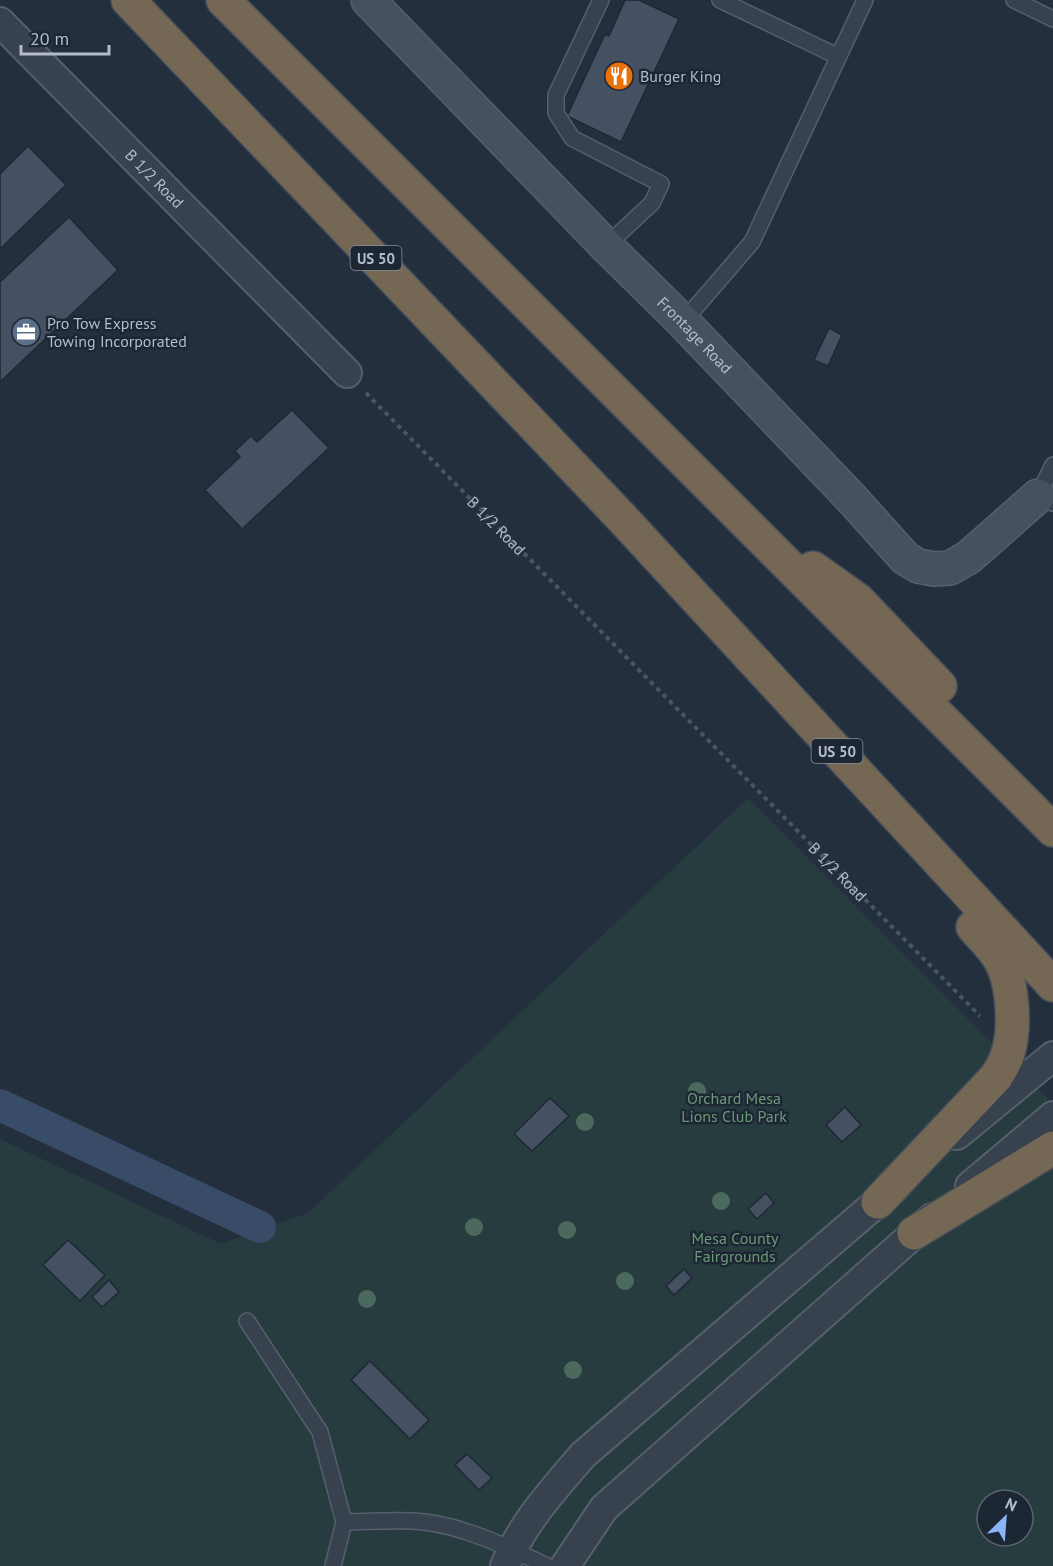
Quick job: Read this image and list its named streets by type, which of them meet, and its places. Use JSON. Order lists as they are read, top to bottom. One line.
{"streets":{"highway":["US 50"],"street":["B 1/2 Road","Frontage Road"]},"parks":["Orchard Mesa Lions Club Park","Mesa County Fairgrounds"],"places":{"restaurant":["Burger King"],"office":["Pro Tow Express Towing Incorporated"]},"scale_bar":"20 m","north":"top right"}
